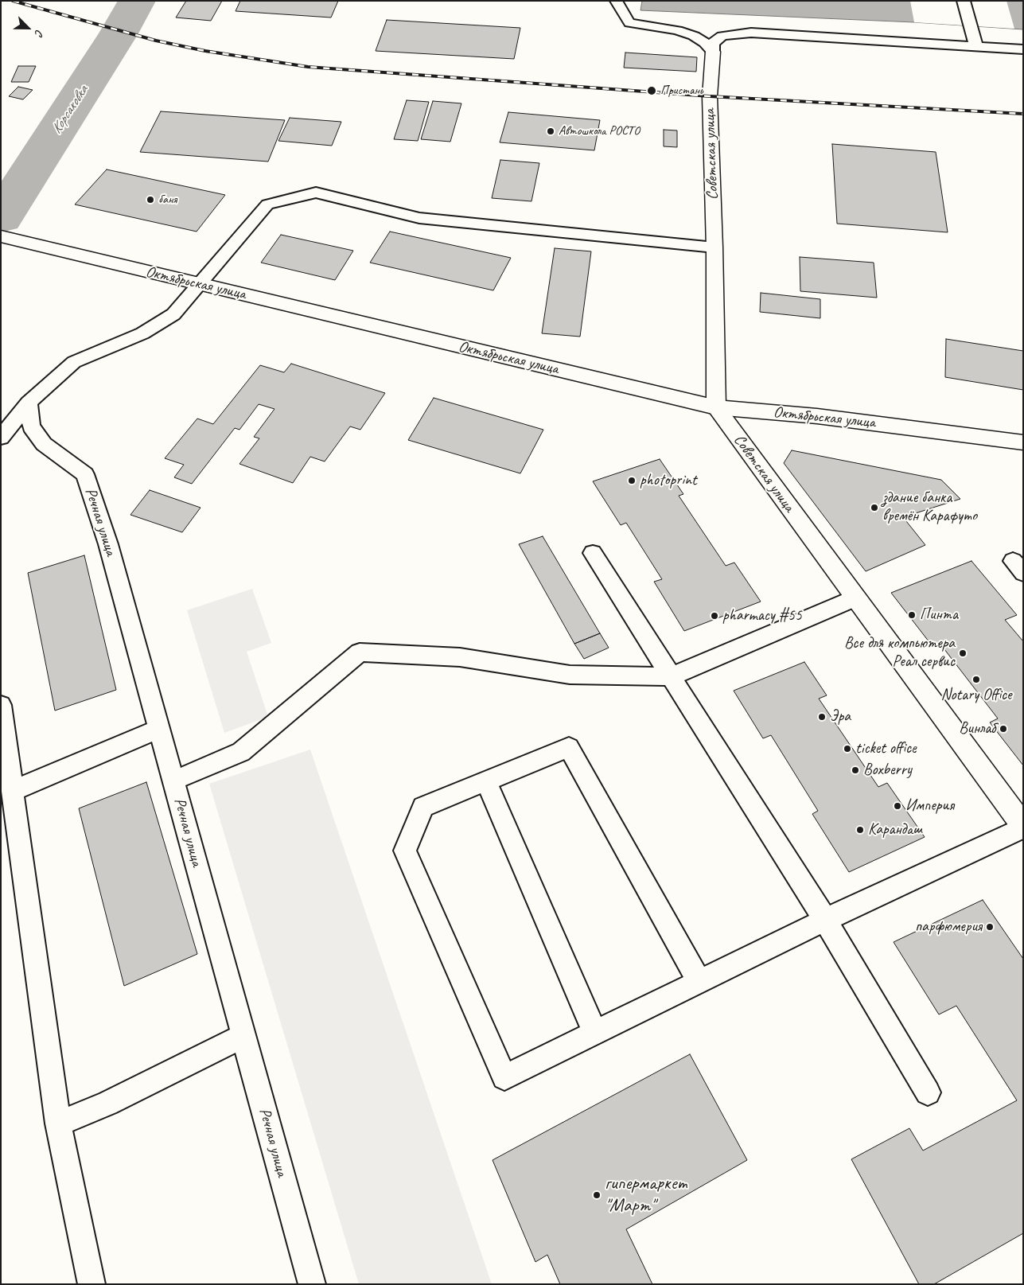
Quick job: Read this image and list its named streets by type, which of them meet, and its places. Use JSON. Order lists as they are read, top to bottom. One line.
{"streets":{"street":["Советская улица","Октябрьская улица"],"lane":["Речная улица"]},"crossings":[["Советская улица","Октябрьская улица"]],"water":["Корсаковка"],"places":["Пристань","Автошкола РОСТО","баня","photoprint","здание банка времён Карафуто","Пинта","pharmacy #55","Все для компьютера Реал сервис","Notary Office","Эра","Винлаб","ticket office","Boxberry","Империя","Карандаш","парфюмерия","гипермаркет \"Март\""],"north":"bottom right"}
